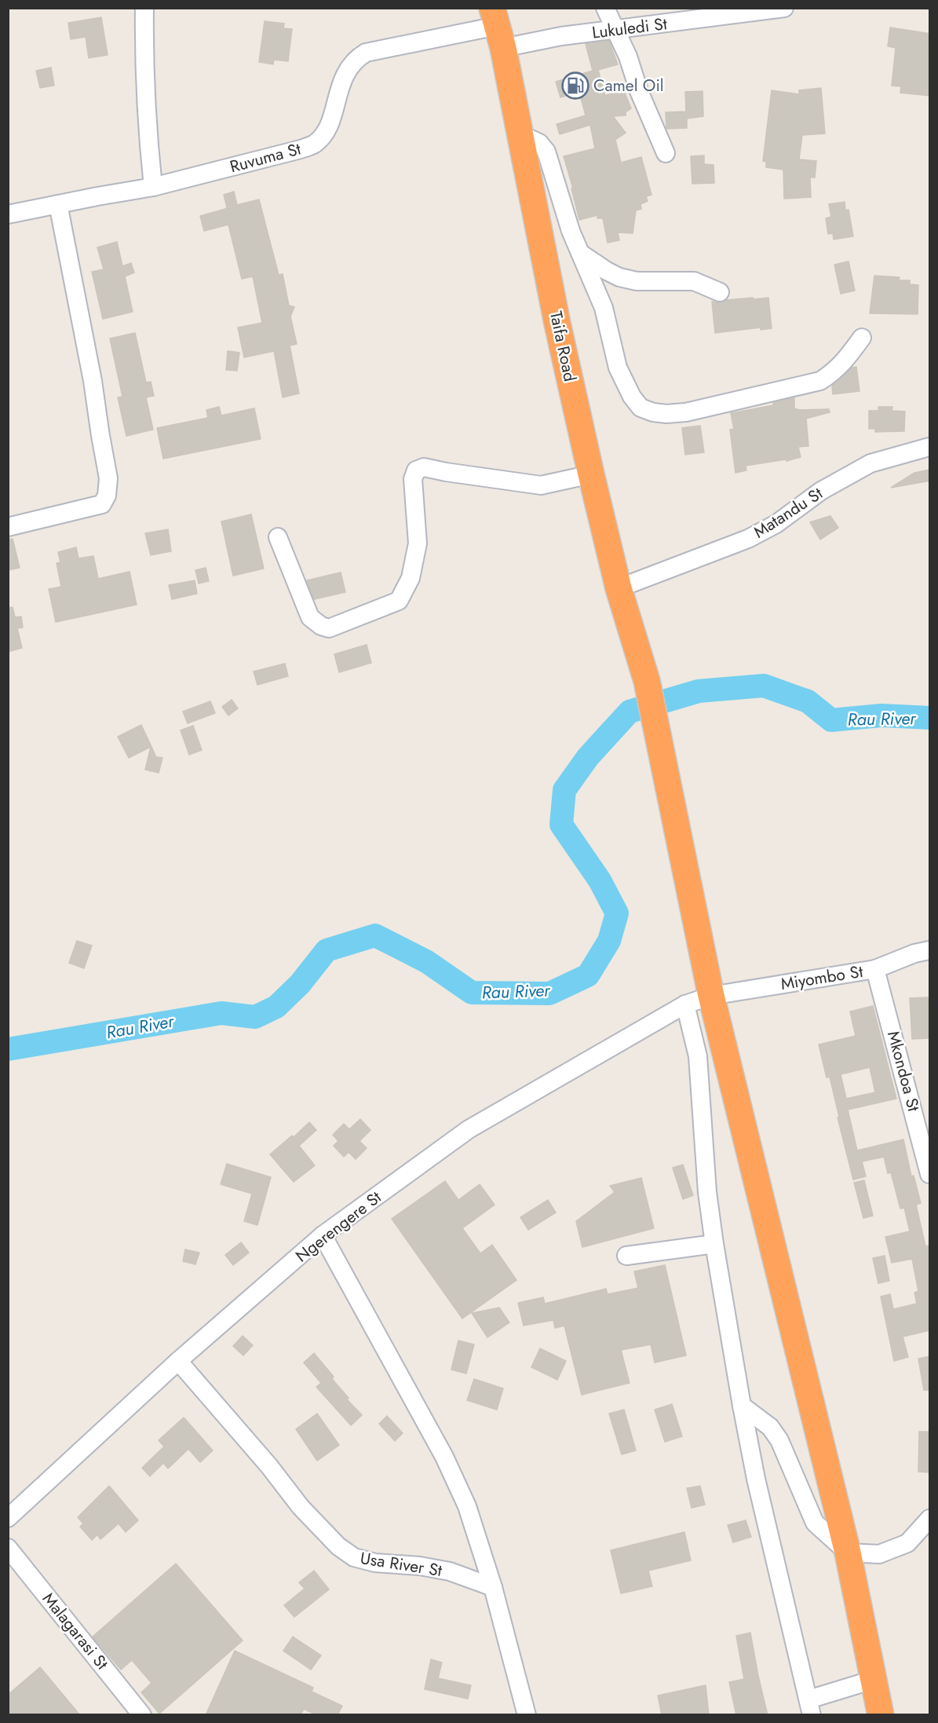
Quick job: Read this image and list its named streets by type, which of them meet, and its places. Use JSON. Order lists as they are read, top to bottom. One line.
{"streets":{"highway":["Taifa Road"],"street":["Lukuledi St","Ruvuma St","Matandu St","Miyombo St","Mkondoa St","Ngerengere St","Usa River St","Malagarasi St"]},"crossings":[["Lukuledi St","Ruvuma St"],["Lukuledi St","Taifa Road"],["Ruvuma St","Taifa Road"],["Taifa Road","Matandu St"],["Taifa Road","Miyombo St"],["Taifa Road","Ngerengere St"],["Miyombo St","Mkondoa St"],["Miyombo St","Ngerengere St"],["Ngerengere St","Usa River St"]],"water":["Rau River"],"places":{"fuel station":["Camel Oil"]}}
